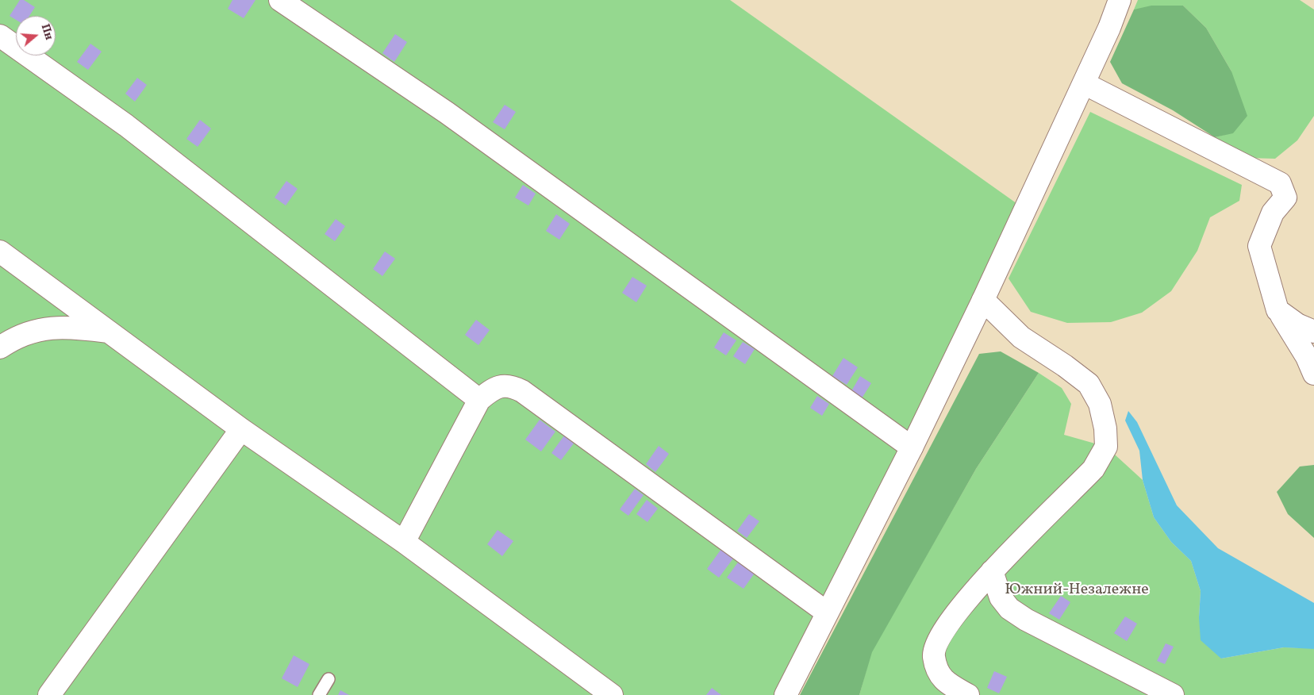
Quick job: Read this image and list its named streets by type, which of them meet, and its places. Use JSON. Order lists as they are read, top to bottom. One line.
{"parks":["Южний-Незалежне"],"north":"right"}
